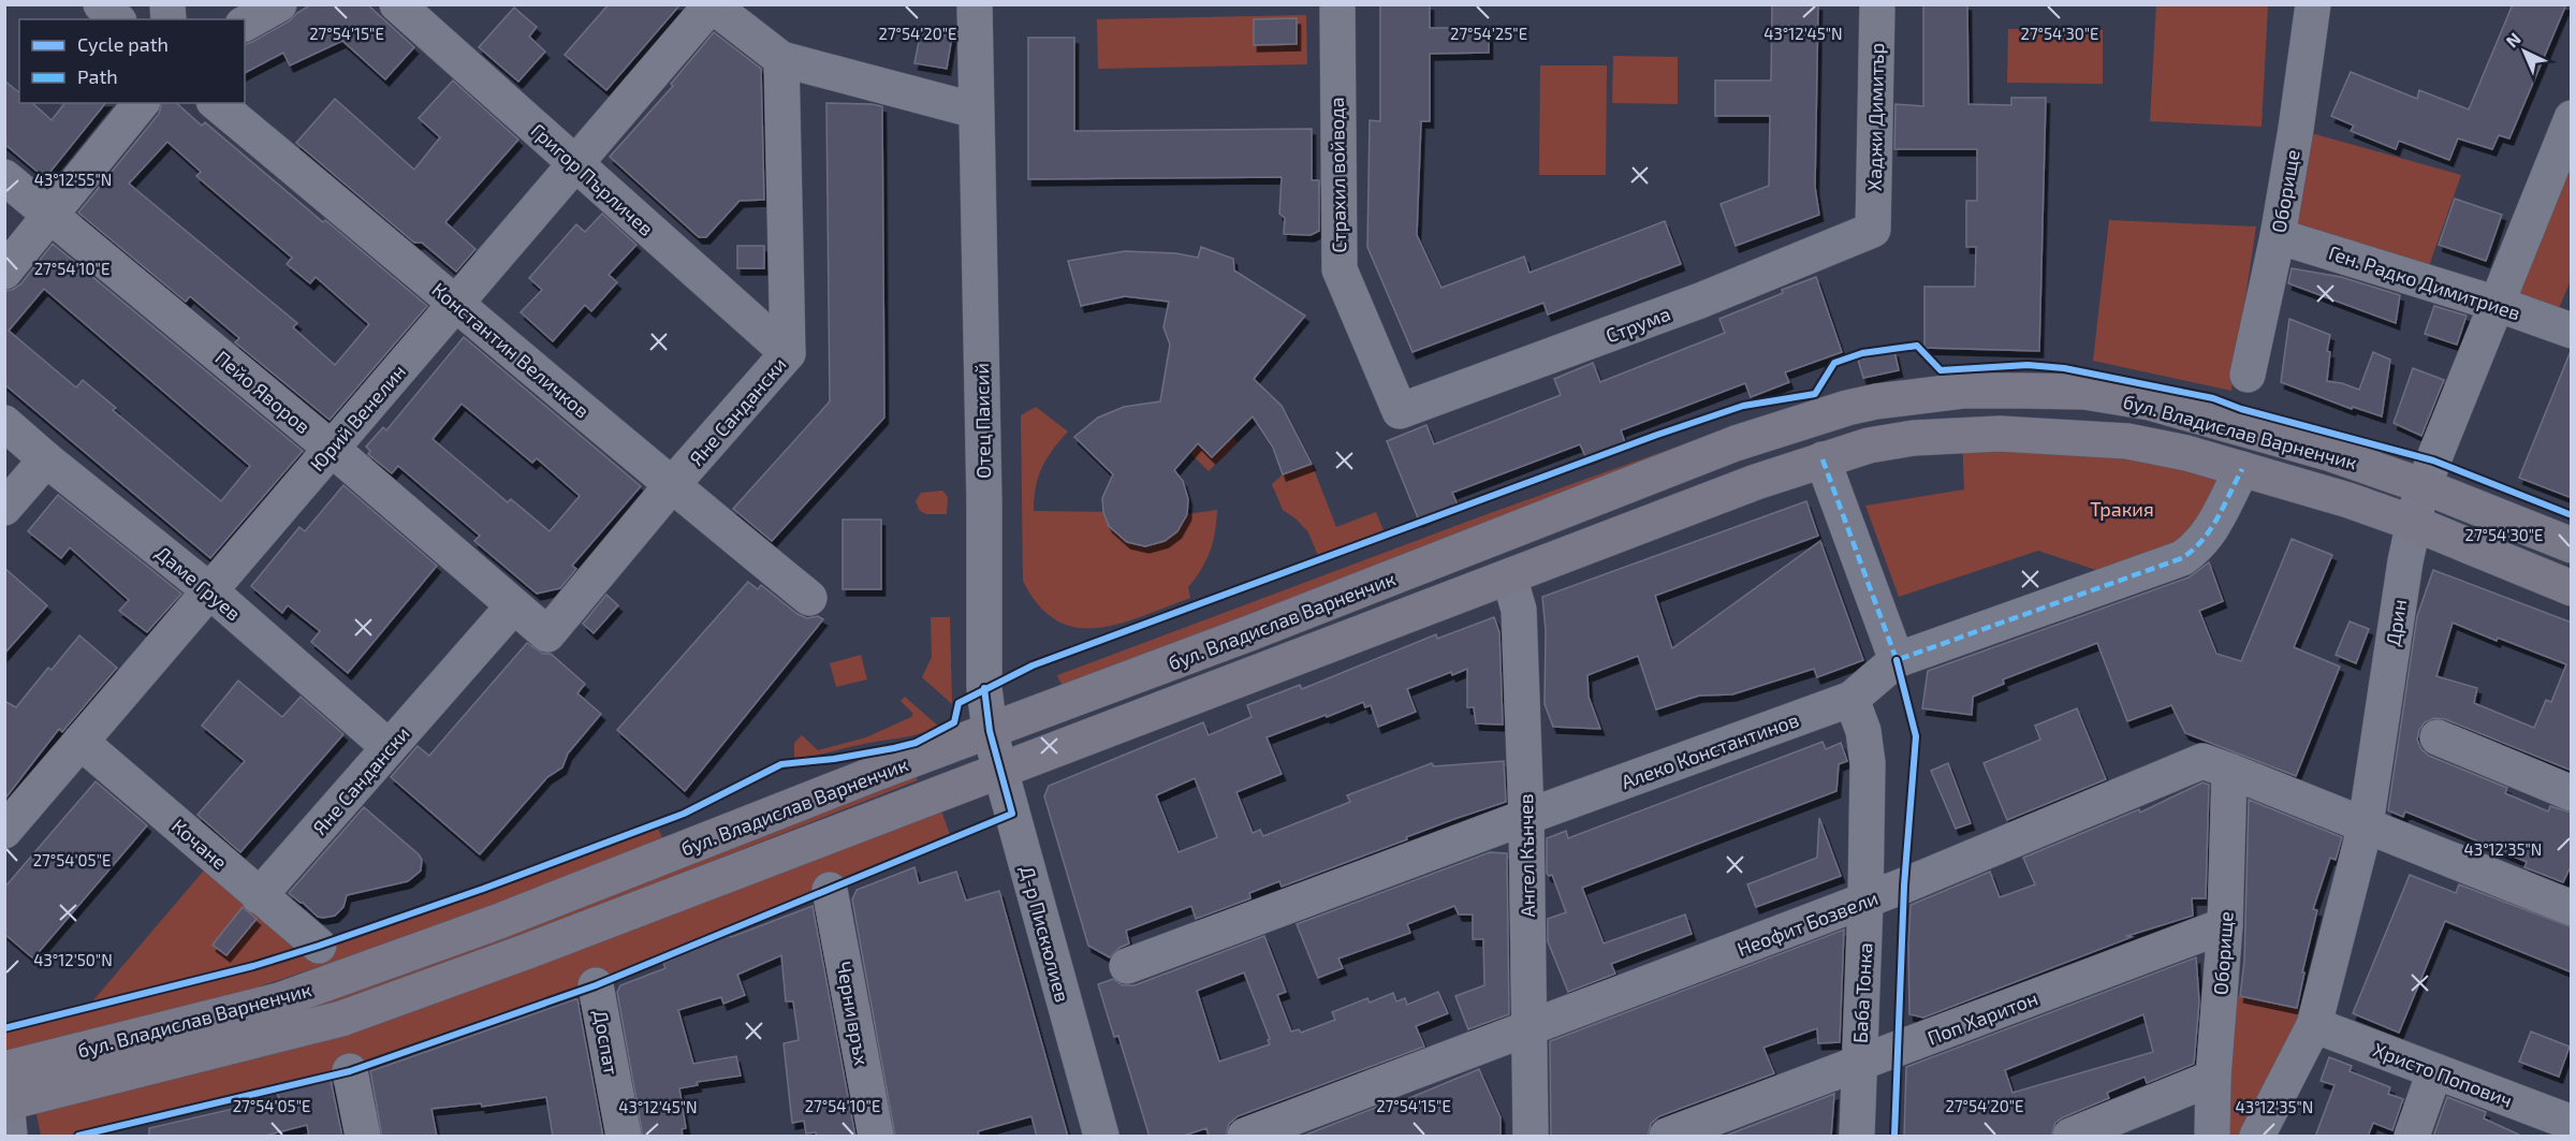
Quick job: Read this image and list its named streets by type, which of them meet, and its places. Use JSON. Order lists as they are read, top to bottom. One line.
{"streets":{"main road":["бул. Владислав Варненчик"],"street":["Хаджи Димитър","Страхил войвода","Григор Пърличев","Оборище","Ген. Радко Димитриев","Струма","Константин Величков","Пейо Яворов","Яне Сандански","Юрий Венелин","Отец Паисий","Даме Груев","Дрин","Алеко Константинов","Кочане","Ангел Кънчев","Неофит Бозвели","Д-р Пискюлиев","Баба Тонка","Черни връх","Поп Харитон","Доспат","Христо Попович"]},"crossings":[["Хаджи Димитър","Струма"],["Страхил войвода","Струма"],["Григор Пърличев","Яне Сандански"],["Григор Пърличев","Юрий Венелин"],["Оборище","Ген. Радко Димитриев"],["Оборище","Неофит Бозвели"],["Оборище","Поп Харитон"],["Ген. Радко Димитриев","Дрин"],["Константин Величков","Яне Сандански"],["Константин Величков","Юрий Венелин"],["Пейо Яворов","Яне Сандански"],["Пейо Яворов","Юрий Венелин"],["Яне Сандански","Даме Груев"],["Яне Сандански","Кочане"],["Юрий Венелин","Даме Груев"],["Юрий Венелин","Кочане"],["Отец Паисий","бул. Владислав Варненчик"],["Отец Паисий","Д-р Пискюлиев"],["бул. Владислав Варненчик","Дрин"],["бул. Владислав Варненчик","Алеко Константинов"],["бул. Владислав Варненчик","Ангел Кънчев"],["бул. Владислав Варненчик","Д-р Пискюлиев"],["Дрин","Неофит Бозвели"],["Дрин","Христо Попович"],["Алеко Константинов","Ангел Кънчев"],["Алеко Константинов","Баба Тонка"],["Ангел Кънчев","Неофит Бозвели"],["Неофит Бозвели","Баба Тонка"],["Баба Тонка","Поп Харитон"]],"parks":["Тракия"],"legend":["Cycle path","Path"],"north":"top left","coordinates":["43°12'45\"N","27°54'15\"E","27°54'20\"E","27°54'25\"E","27°54'30\"E","43°12'55\"N","27°54'10\"E","43°12'35\"N","27°54'05\"E","43°12'50\"N"]}
